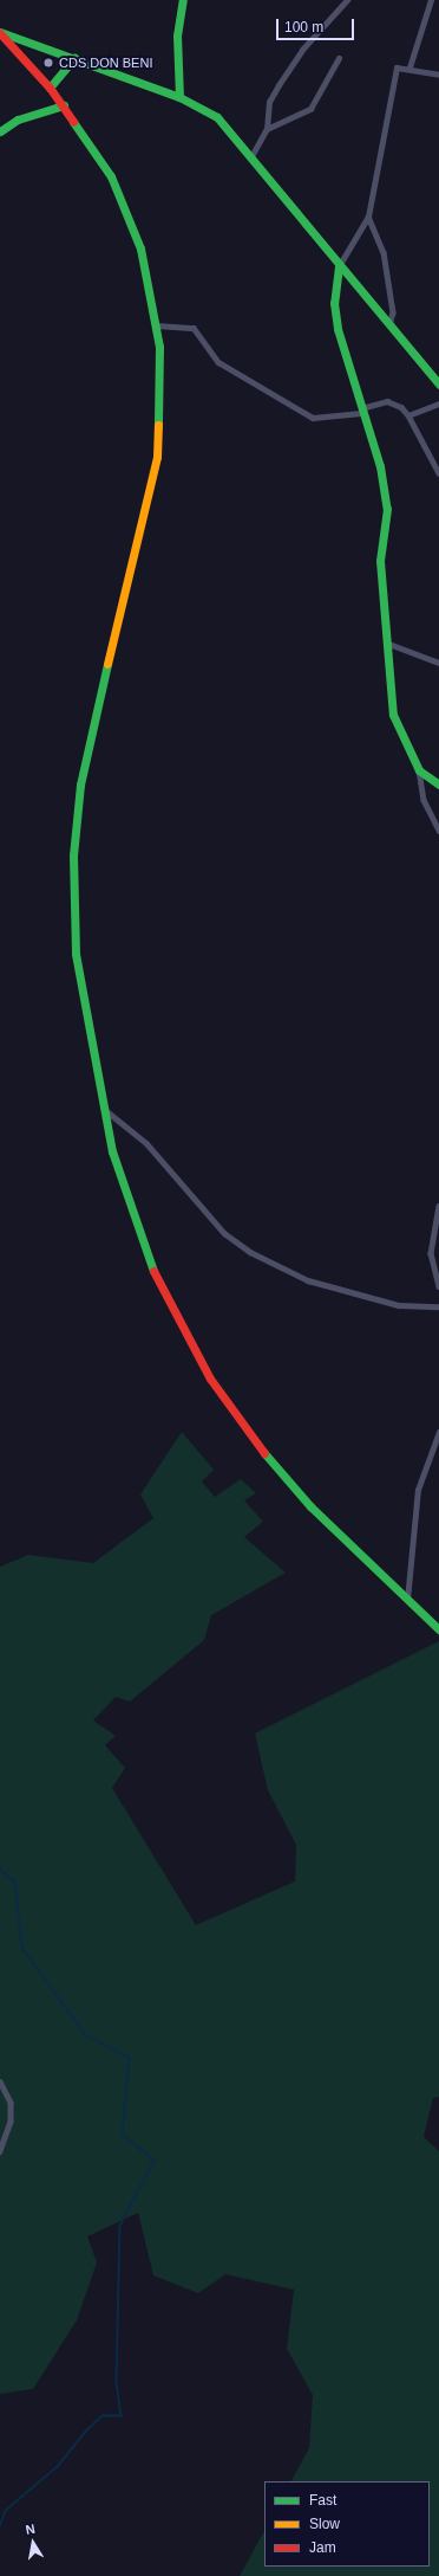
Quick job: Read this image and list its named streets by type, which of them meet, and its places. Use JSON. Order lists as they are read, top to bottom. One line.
{"places":["CDS DON BENI"],"legend":["Fast","Slow","Jam"],"scale_bar":"100 m","north":"top"}
